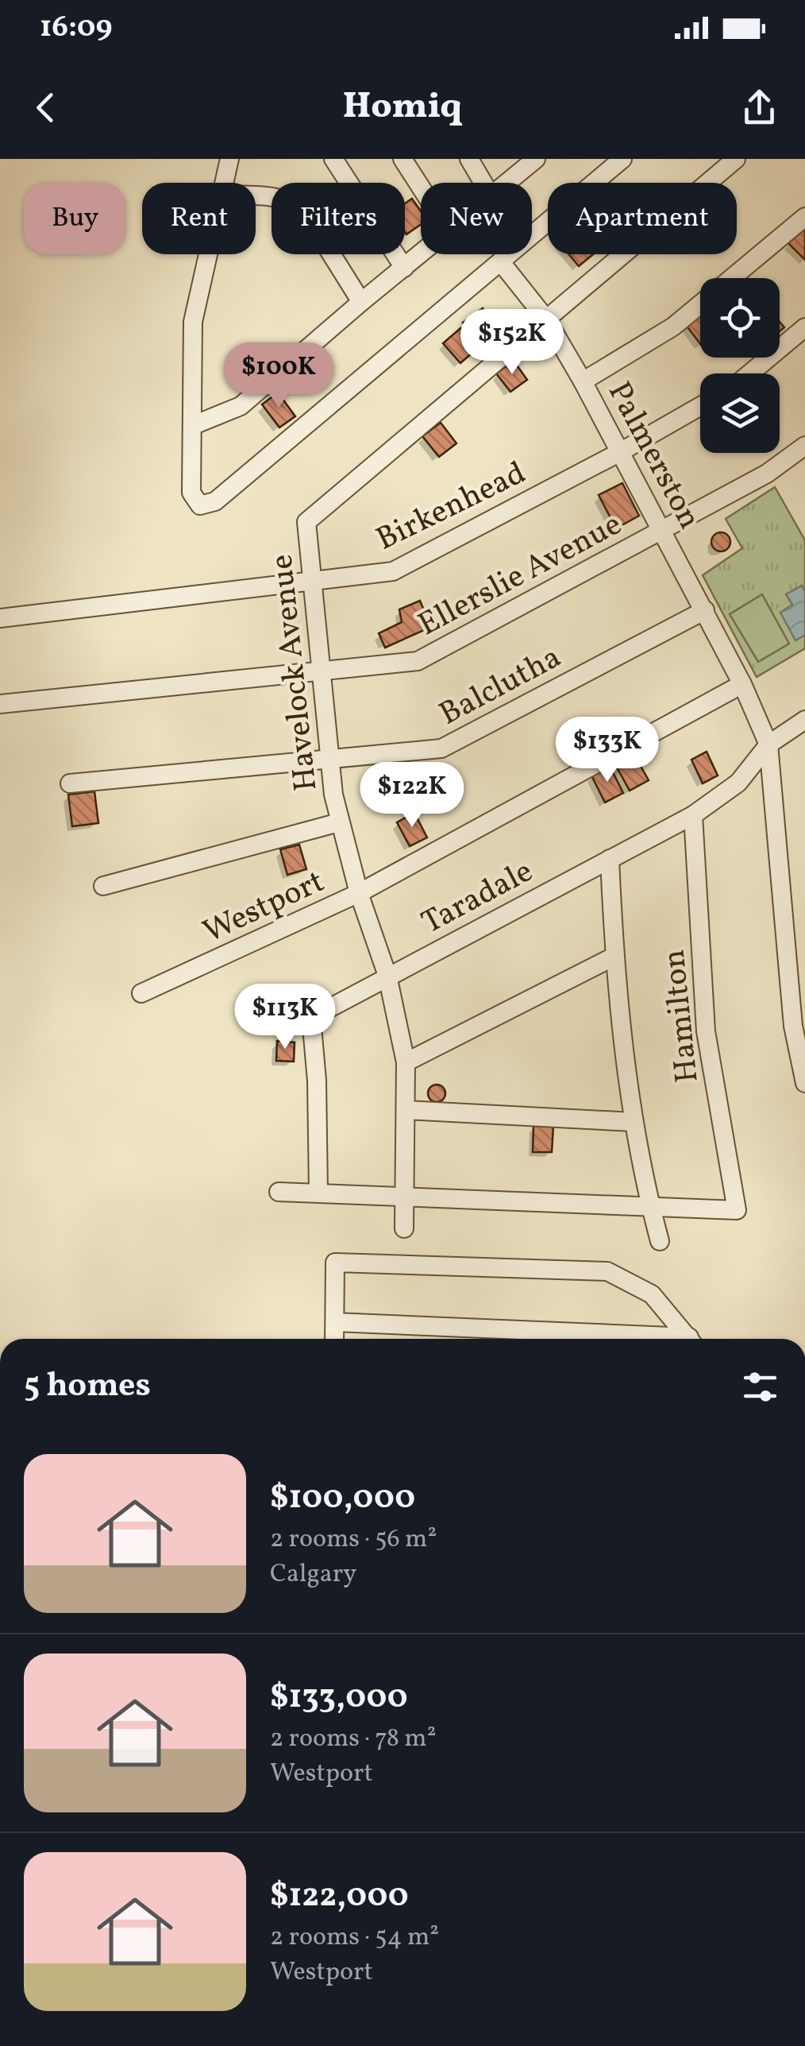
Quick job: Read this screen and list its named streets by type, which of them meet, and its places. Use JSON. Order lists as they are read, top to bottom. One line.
{"streets":{"street":["Palmerston","Birkenhead","Ellerslie Avenue","Havelock Avenue","Balclutha","Taradale","Westport","Hamilton"]},"crossings":[["Palmerston","Birkenhead"],["Palmerston","Ellerslie Avenue"],["Palmerston","Havelock Avenue"],["Palmerston","Balclutha"],["Palmerston","Taradale"],["Palmerston","Westport"],["Birkenhead","Havelock Avenue"],["Ellerslie Avenue","Havelock Avenue"],["Havelock Avenue","Balclutha"],["Havelock Avenue","Taradale"],["Havelock Avenue","Westport"],["Taradale","Hamilton"]],"page":{"status":"16:09","header":"Homiq","chip":["Buy","Rent","Filters","New","Apartment"],"price":["$152K","$100K","$133K","$122K","$113K"],"heading":"5 homes","list":[{"name":"$100,000","note":"2 rooms · 56 m² · Calgary"},{"name":"$133,000","note":"2 rooms · 78 m² · Westport"},{"name":"$122,000","note":"2 rooms · 54 m² · Westport"}]}}
